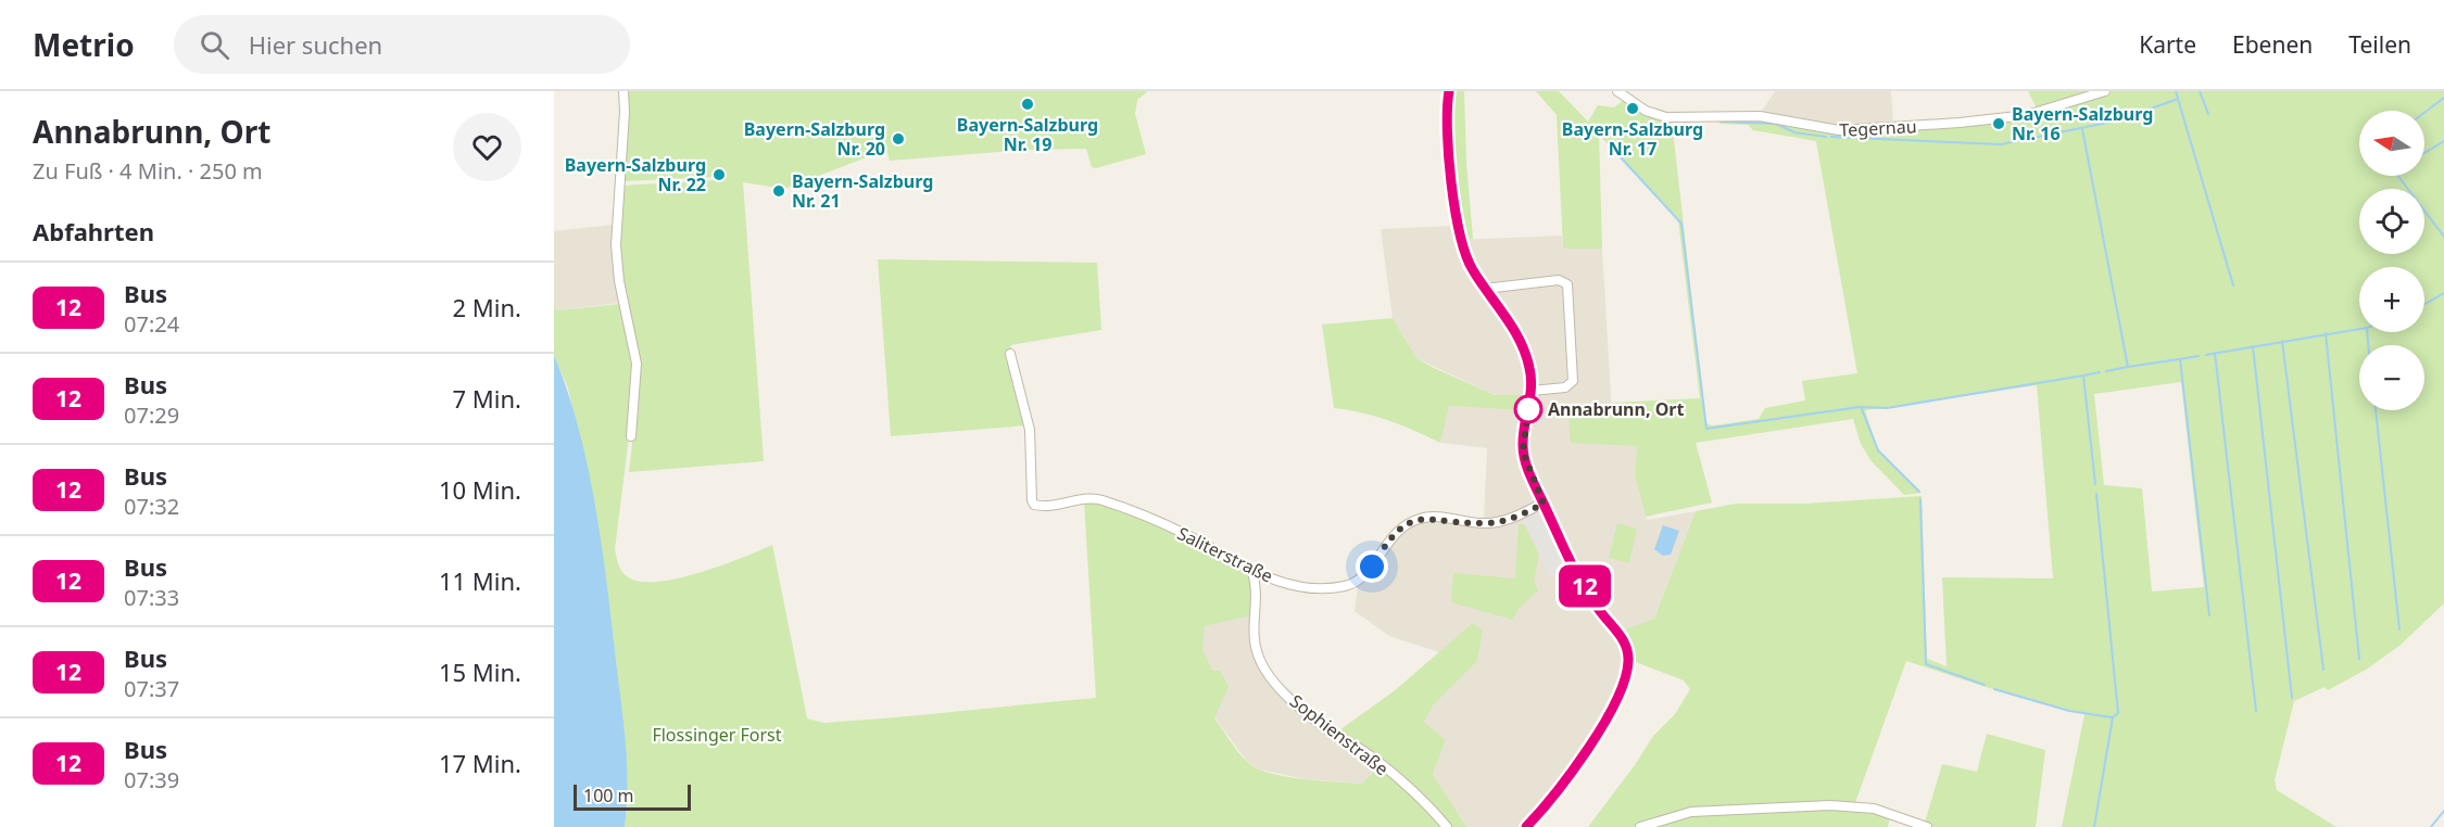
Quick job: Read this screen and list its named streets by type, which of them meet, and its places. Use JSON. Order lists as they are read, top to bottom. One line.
{"streets":{"street":["Tegernau","Saliterstraße","Sophienstraße"]},"crossings":[["Saliterstraße","Sophienstraße"]],"parks":["Flossinger Forst"],"places":["Bayern-Salzburg Nr. 19","Bayern-Salzburg Nr. 17","Bayern-Salzburg Nr. 16","Bayern-Salzburg Nr. 20","Bayern-Salzburg Nr. 22","Bayern-Salzburg Nr. 21","Annabrunn, Ort"],"lines":["bus line 12"],"scale_bar":"100 m","north":"left","page":{"header":"Metrio","search":"Hier suchen","nav":["Karte","Ebenen","Teilen"],"heading":[["Annabrunn, Ort","Zu Fuß · 4 Min. · 250 m"],"Abfahrten"],"on_map":"12","map_buttons":["+","−"],"list":[{"mark":"12","name":"Bus","note":"07:24","value":"2 Min."},{"mark":"12","name":"Bus","note":"07:29","value":"7 Min."},{"mark":"12","name":"Bus","note":"07:32","value":"10 Min."},{"mark":"12","name":"Bus","note":"07:33","value":"11 Min."},{"mark":"12","name":"Bus","note":"07:37","value":"15 Min."},{"mark":"12","name":"Bus","note":"07:39","value":"17 Min."}],"scale":"100 m"}}
